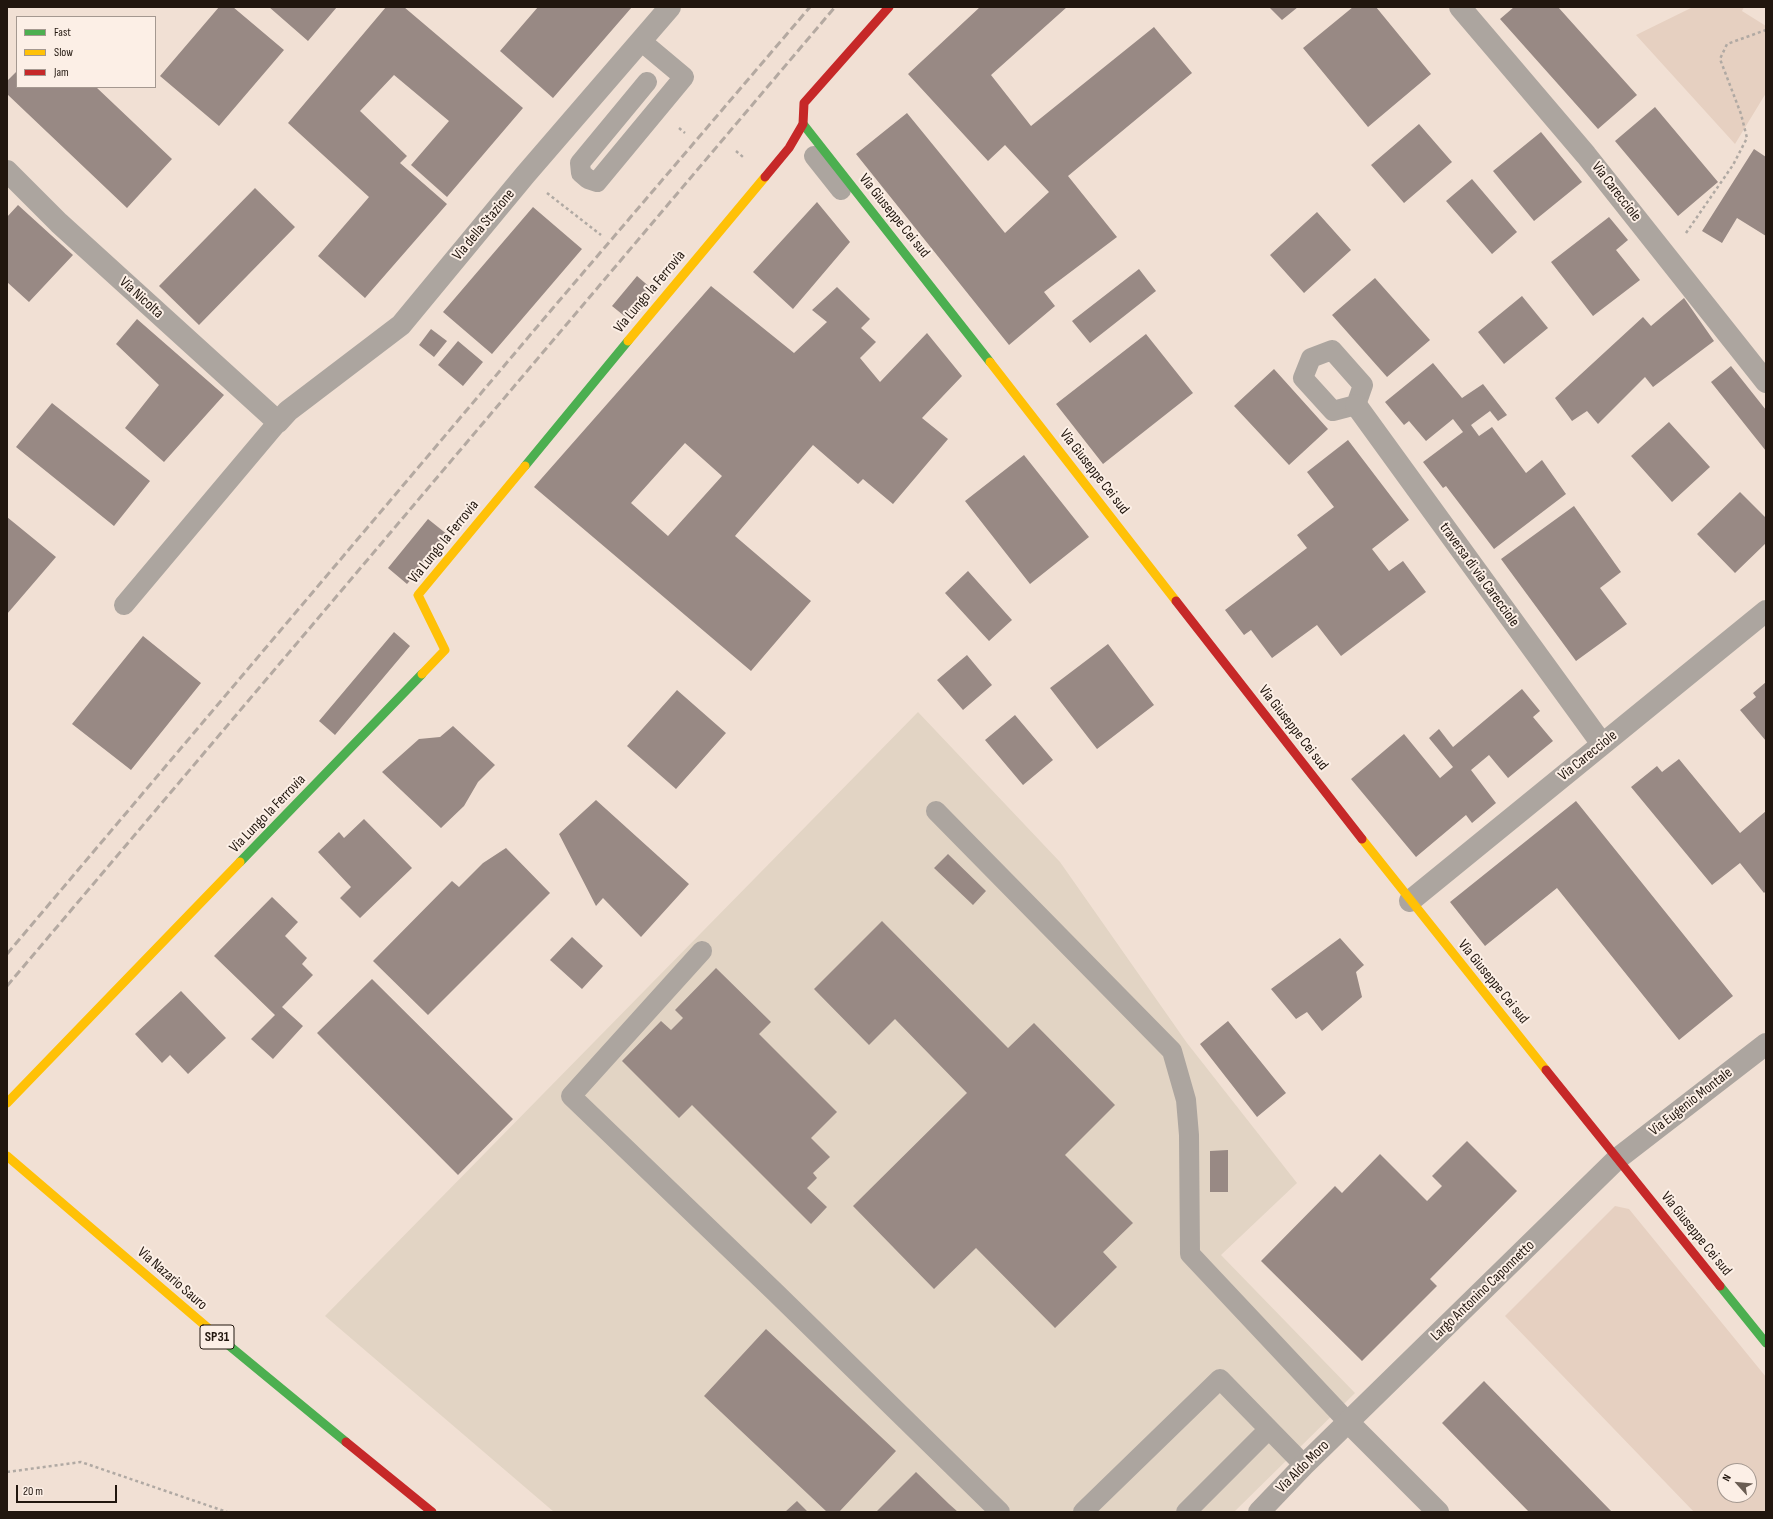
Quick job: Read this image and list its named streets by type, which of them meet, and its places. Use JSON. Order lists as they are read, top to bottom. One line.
{"streets":{"street":["Via Carecciole","Via Giuseppe Cei sud","Via della Stazione","Via Lungo la Ferrovia","Via Nicolta","traversa di via Carecciole","Via Eugenio Montale","Via Nazario Sauro","Largo Antonino Caponnetto","SP31","Via Aldo Moro"]},"crossings":[["Via Carecciole","Via Giuseppe Cei sud"],["Via Carecciole","traversa di via Carecciole"],["Via Giuseppe Cei sud","Via Lungo la Ferrovia"],["Via Giuseppe Cei sud","Via Eugenio Montale"],["Via Giuseppe Cei sud","Largo Antonino Caponnetto"],["Via della Stazione","Via Nicolta"],["Via Eugenio Montale","Largo Antonino Caponnetto"],["Largo Antonino Caponnetto","Via Aldo Moro"]],"legend":["Fast","Slow","Jam"],"scale_bar":"20 m","north":"top left"}
